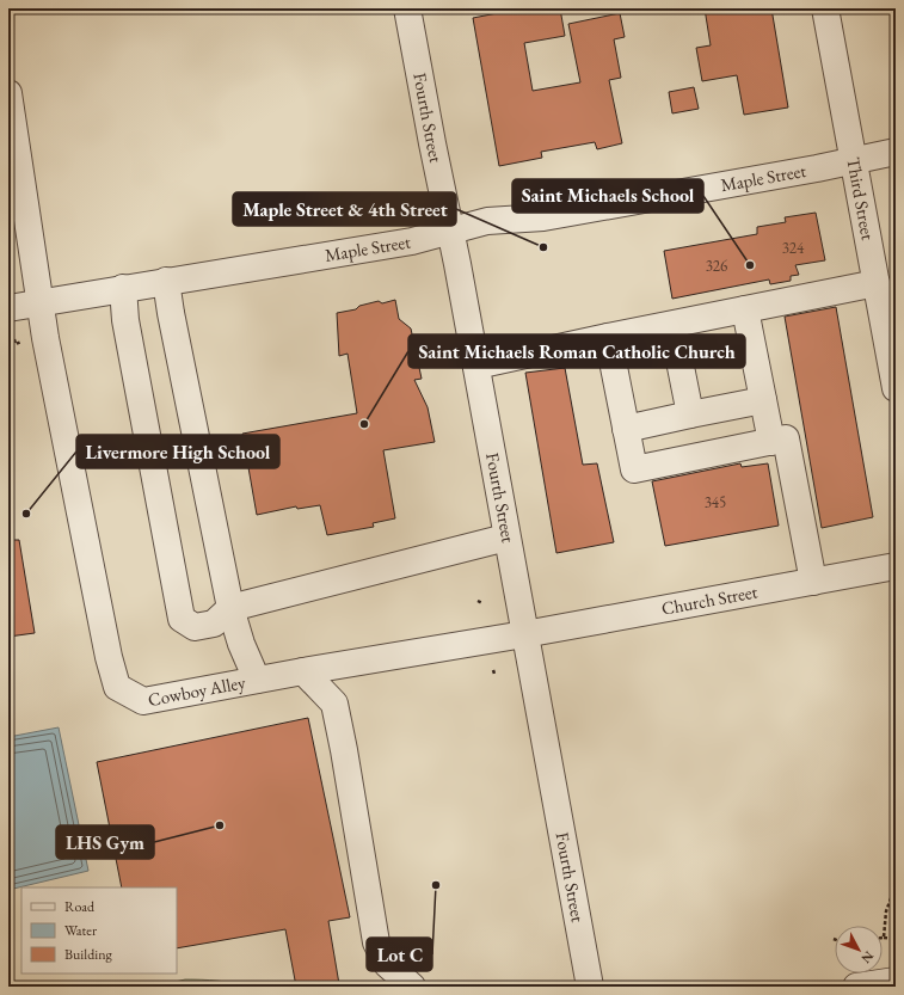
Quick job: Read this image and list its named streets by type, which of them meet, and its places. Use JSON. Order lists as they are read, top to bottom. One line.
{"streets":{"street":["Fourth Street","Maple Street","Third Street","Church Street","Cowboy Alley"]},"crossings":[["Fourth Street","Maple Street"],["Fourth Street","Church Street"],["Fourth Street","Cowboy Alley"],["Maple Street","Third Street"],["Maple Street","Cowboy Alley"],["Church Street","Cowboy Alley"]],"places":["Maple Street & 4th Street","Saint Michaels School","Saint Michaels Roman Catholic Church","Livermore High School","LHS Gym","Lot C"],"house_numbers":["324","326","345"],"legend":["Road","Water","Building"],"north":"bottom right"}
